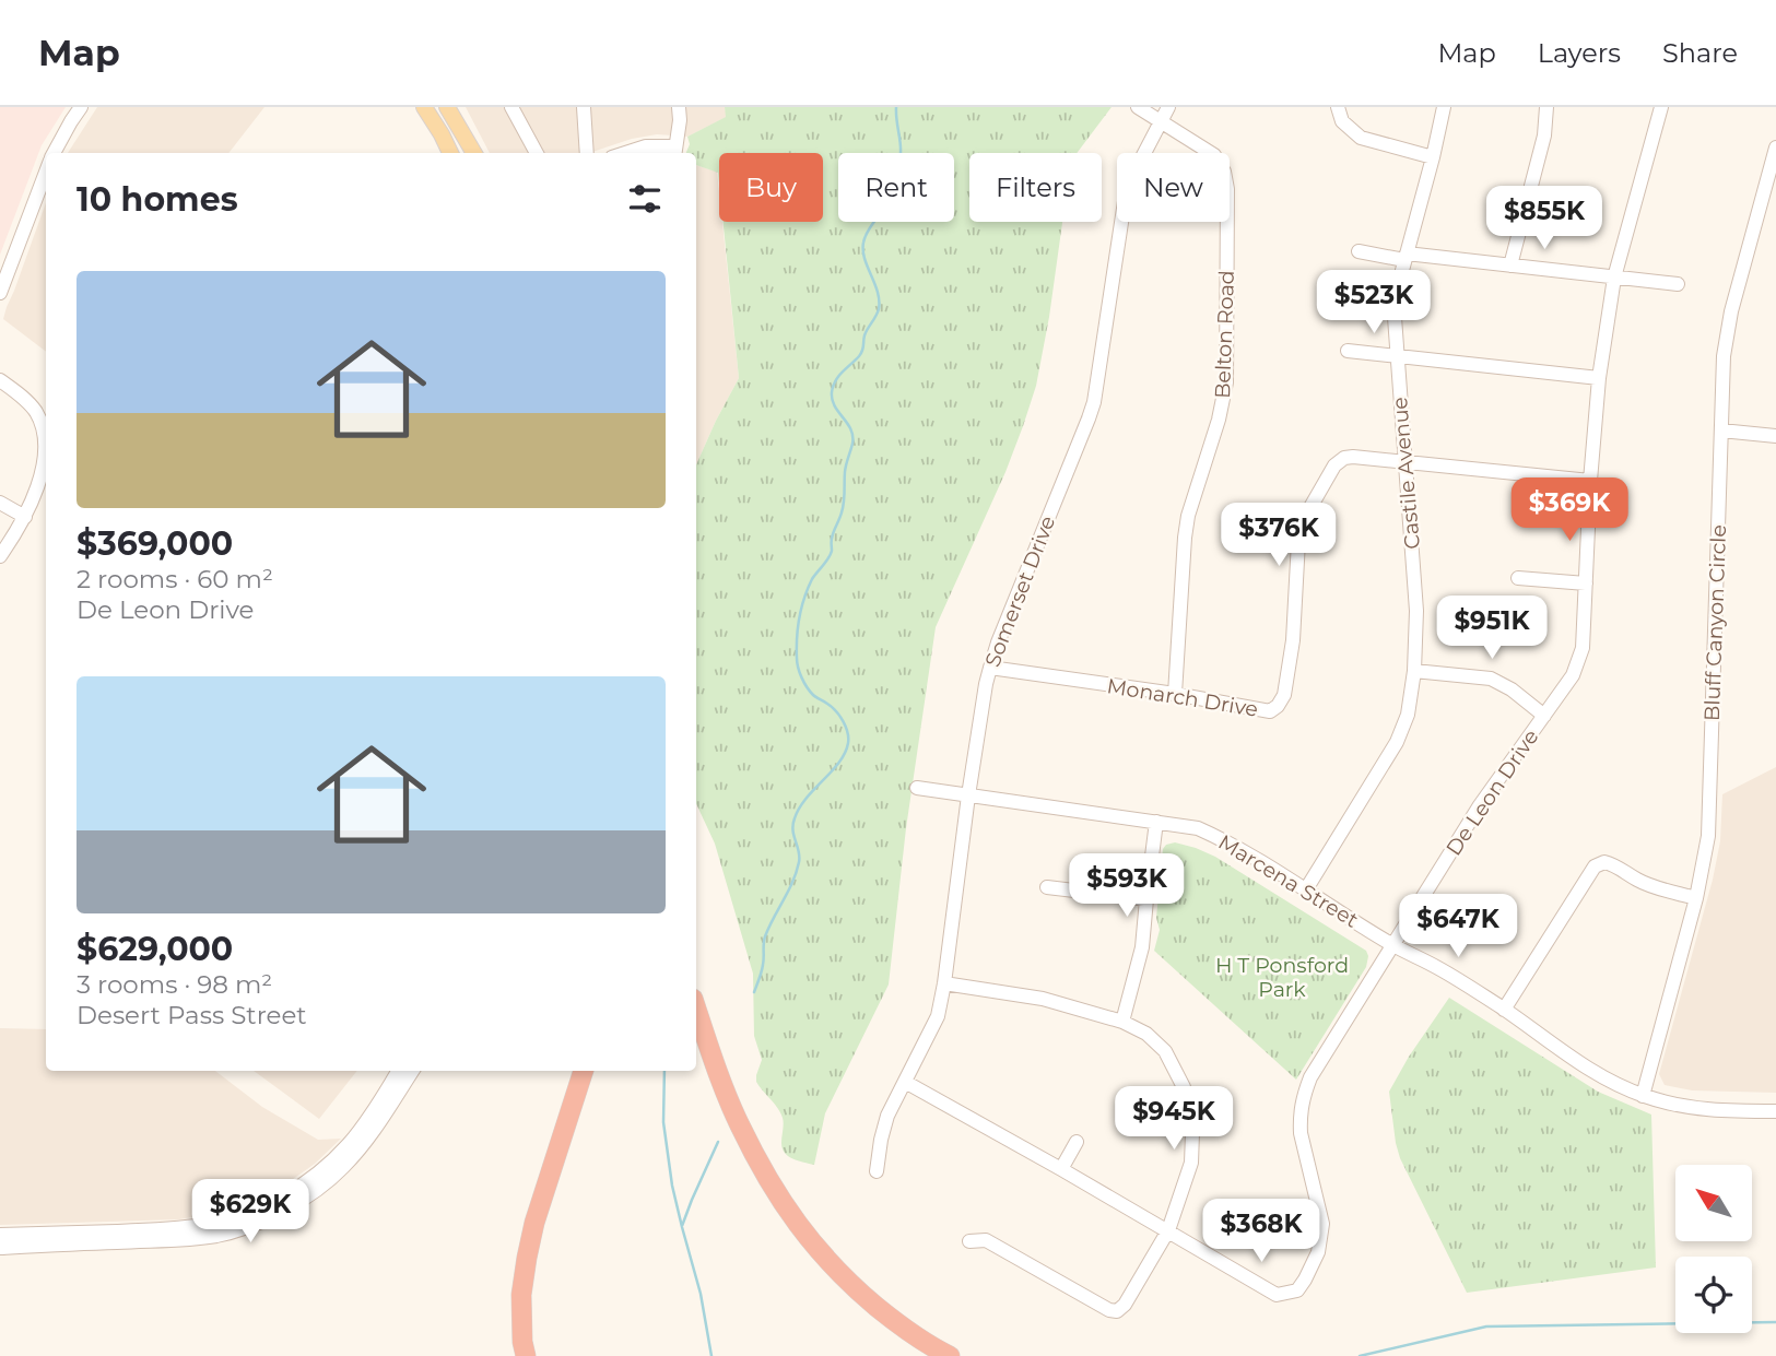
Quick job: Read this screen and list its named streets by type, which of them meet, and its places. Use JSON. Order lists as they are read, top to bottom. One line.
{"streets":{"street":["Belton Road","Castile Avenue","Somerset Drive","Bluff Canyon Circle","Monarch Drive","De Leon Drive","Marcena Street"]},"crossings":[["Belton Road","Somerset Drive"],["Belton Road","Monarch Drive"],["Castile Avenue","Monarch Drive"],["Castile Avenue","Marcena Street"],["Somerset Drive","Monarch Drive"],["Somerset Drive","De Leon Drive"],["Somerset Drive","Marcena Street"],["Bluff Canyon Circle","Marcena Street"],["Monarch Drive","De Leon Drive"],["De Leon Drive","Marcena Street"]],"parks":["H T Ponsford Park"],"north":"top left","page":{"header":"Map","nav":["Map","Layers","Share"],"chip":["Buy","Rent","Filters","New"],"heading":"10 homes","price":["$855K","$523K","$369K","$376K","$951K","$593K","$647K","$945K","$629K","$368K"],"list":[{"name":"$369,000","note":"2 rooms · 60 m² · De Leon Drive"},{"name":"$629,000","note":"3 rooms · 98 m² · Desert Pass Street"}]}}
